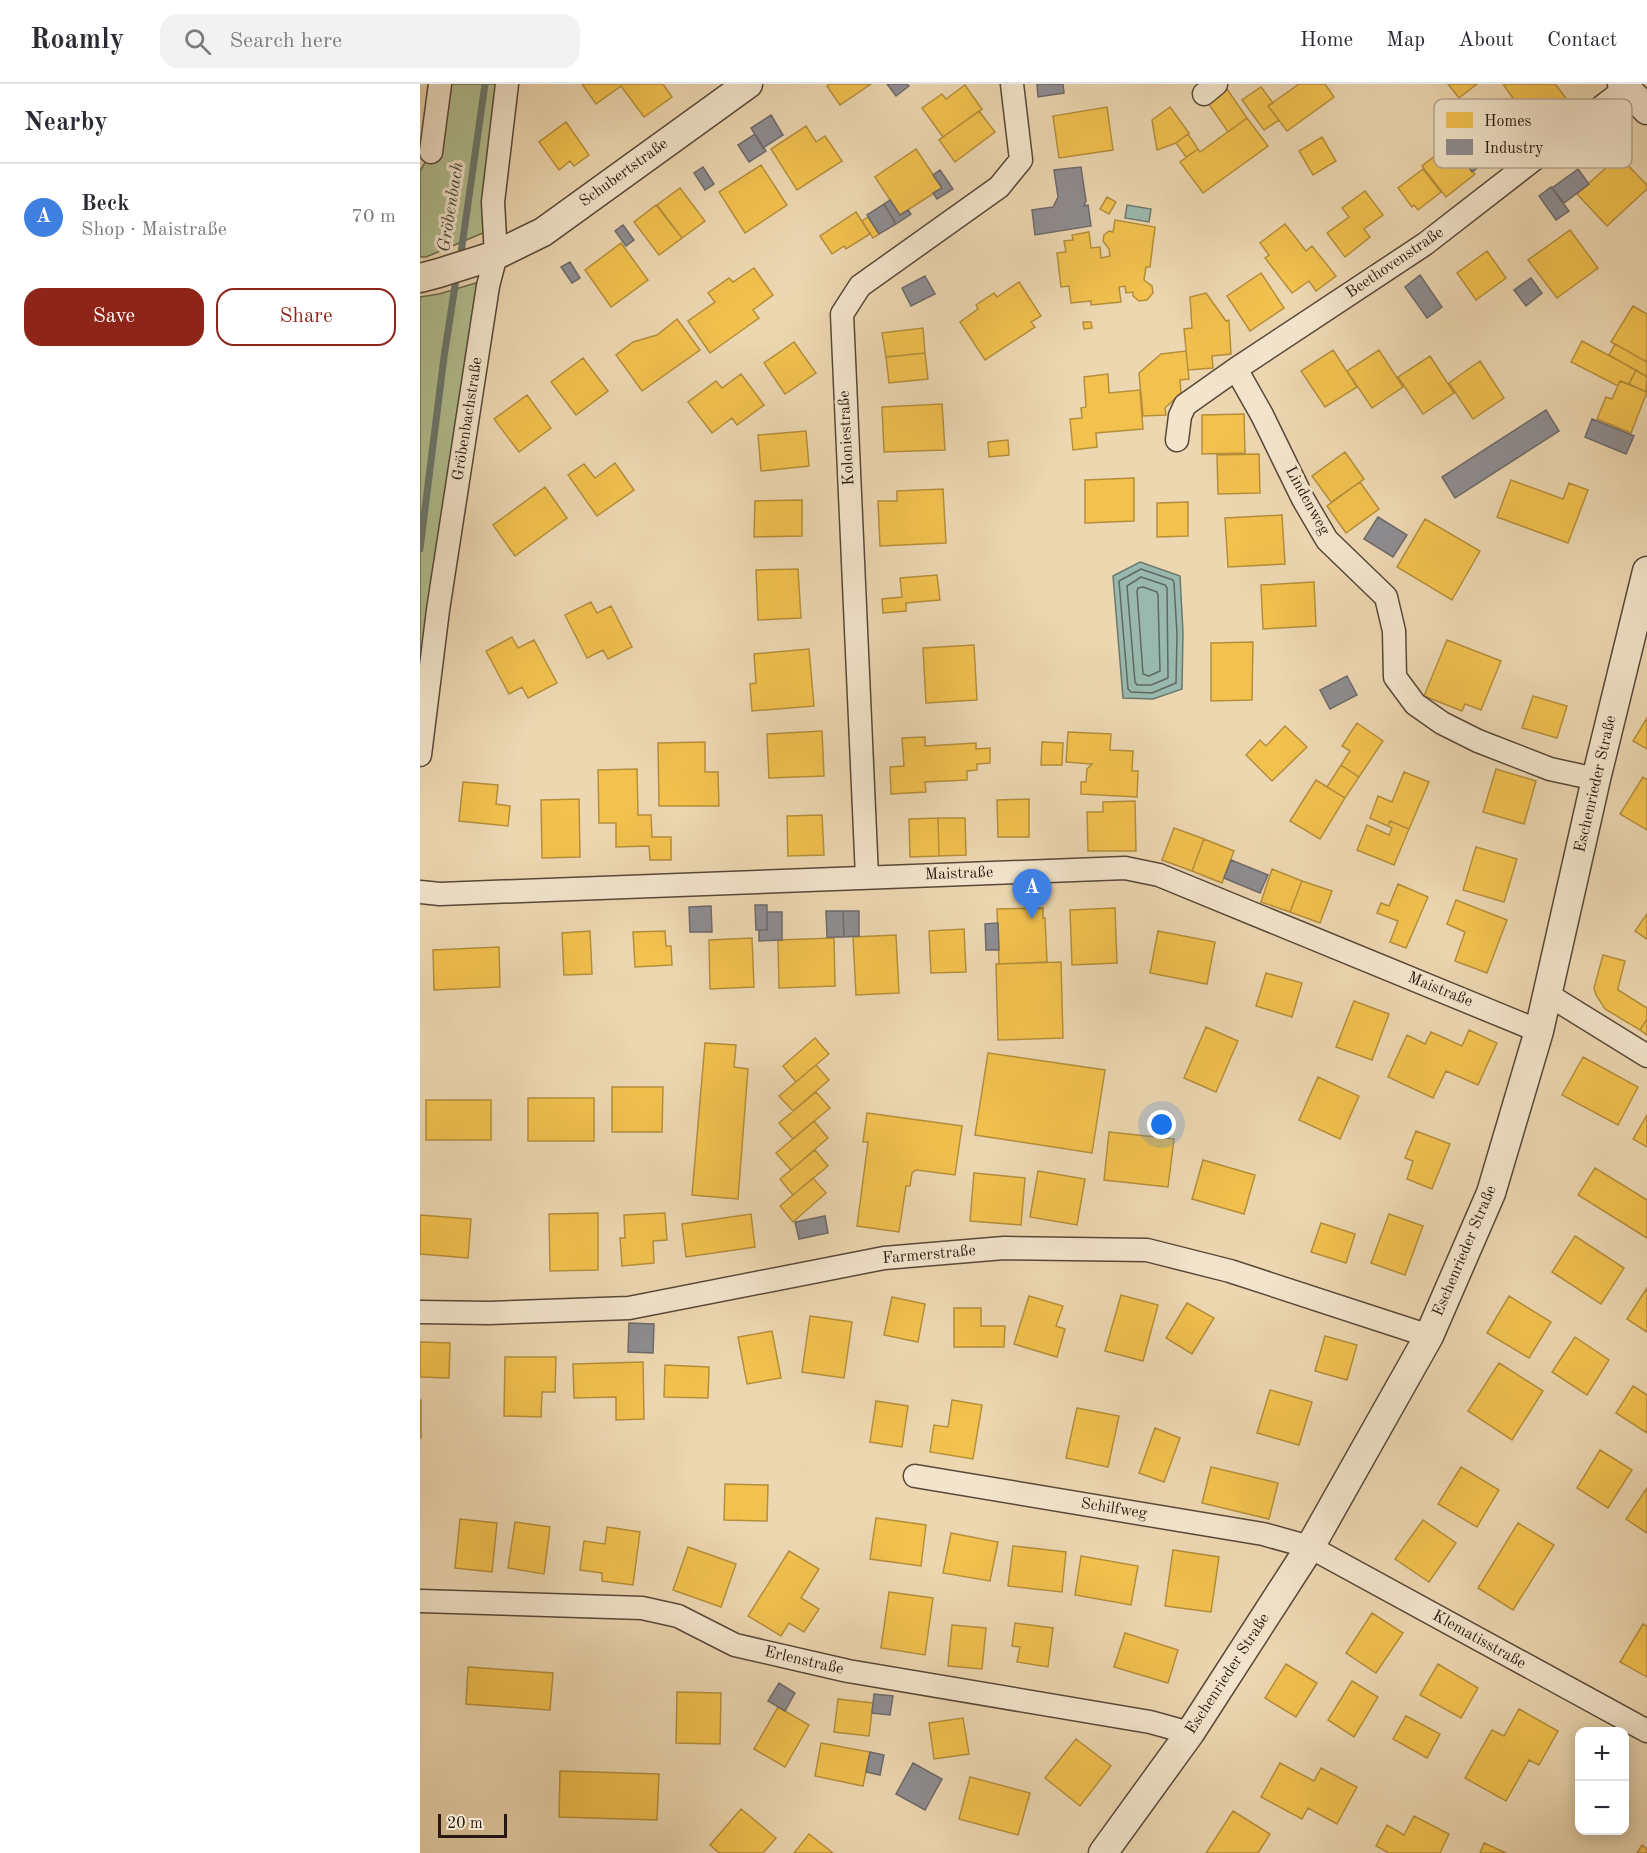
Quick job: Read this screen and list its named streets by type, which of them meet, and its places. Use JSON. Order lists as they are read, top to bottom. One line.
{"streets":{"street":["Schubertstraße","Beethovenstraße","Gröbenbachstraße","Koloniestraße","Lindenweg","Eschenrieder Straße","Maistraße","Farmerstraße","Schilfweg","Klematisstraße","Erlenstraße"]},"crossings":[["Schubertstraße","Gröbenbachstraße"],["Beethovenstraße","Lindenweg"],["Koloniestraße","Maistraße"],["Lindenweg","Eschenrieder Straße"],["Eschenrieder Straße","Maistraße"],["Eschenrieder Straße","Farmerstraße"],["Eschenrieder Straße","Schilfweg"],["Eschenrieder Straße","Klematisstraße"],["Eschenrieder Straße","Erlenstraße"],["Schilfweg","Klematisstraße"]],"water":["Gröbenbach"],"legend":["Homes","Industry"],"scale_bar":"20 m","page":{"header":"Roamly","search":"Search here","nav":["Home","Map","About","Contact"],"heading":"Nearby","list":[{"mark":"A","name":"Beck","note":"Shop · Maistraße","value":"70 m"}],"buttons":["Save","Share"],"pins":"A","map_buttons":["+","−"],"scale":"20 m"}}
